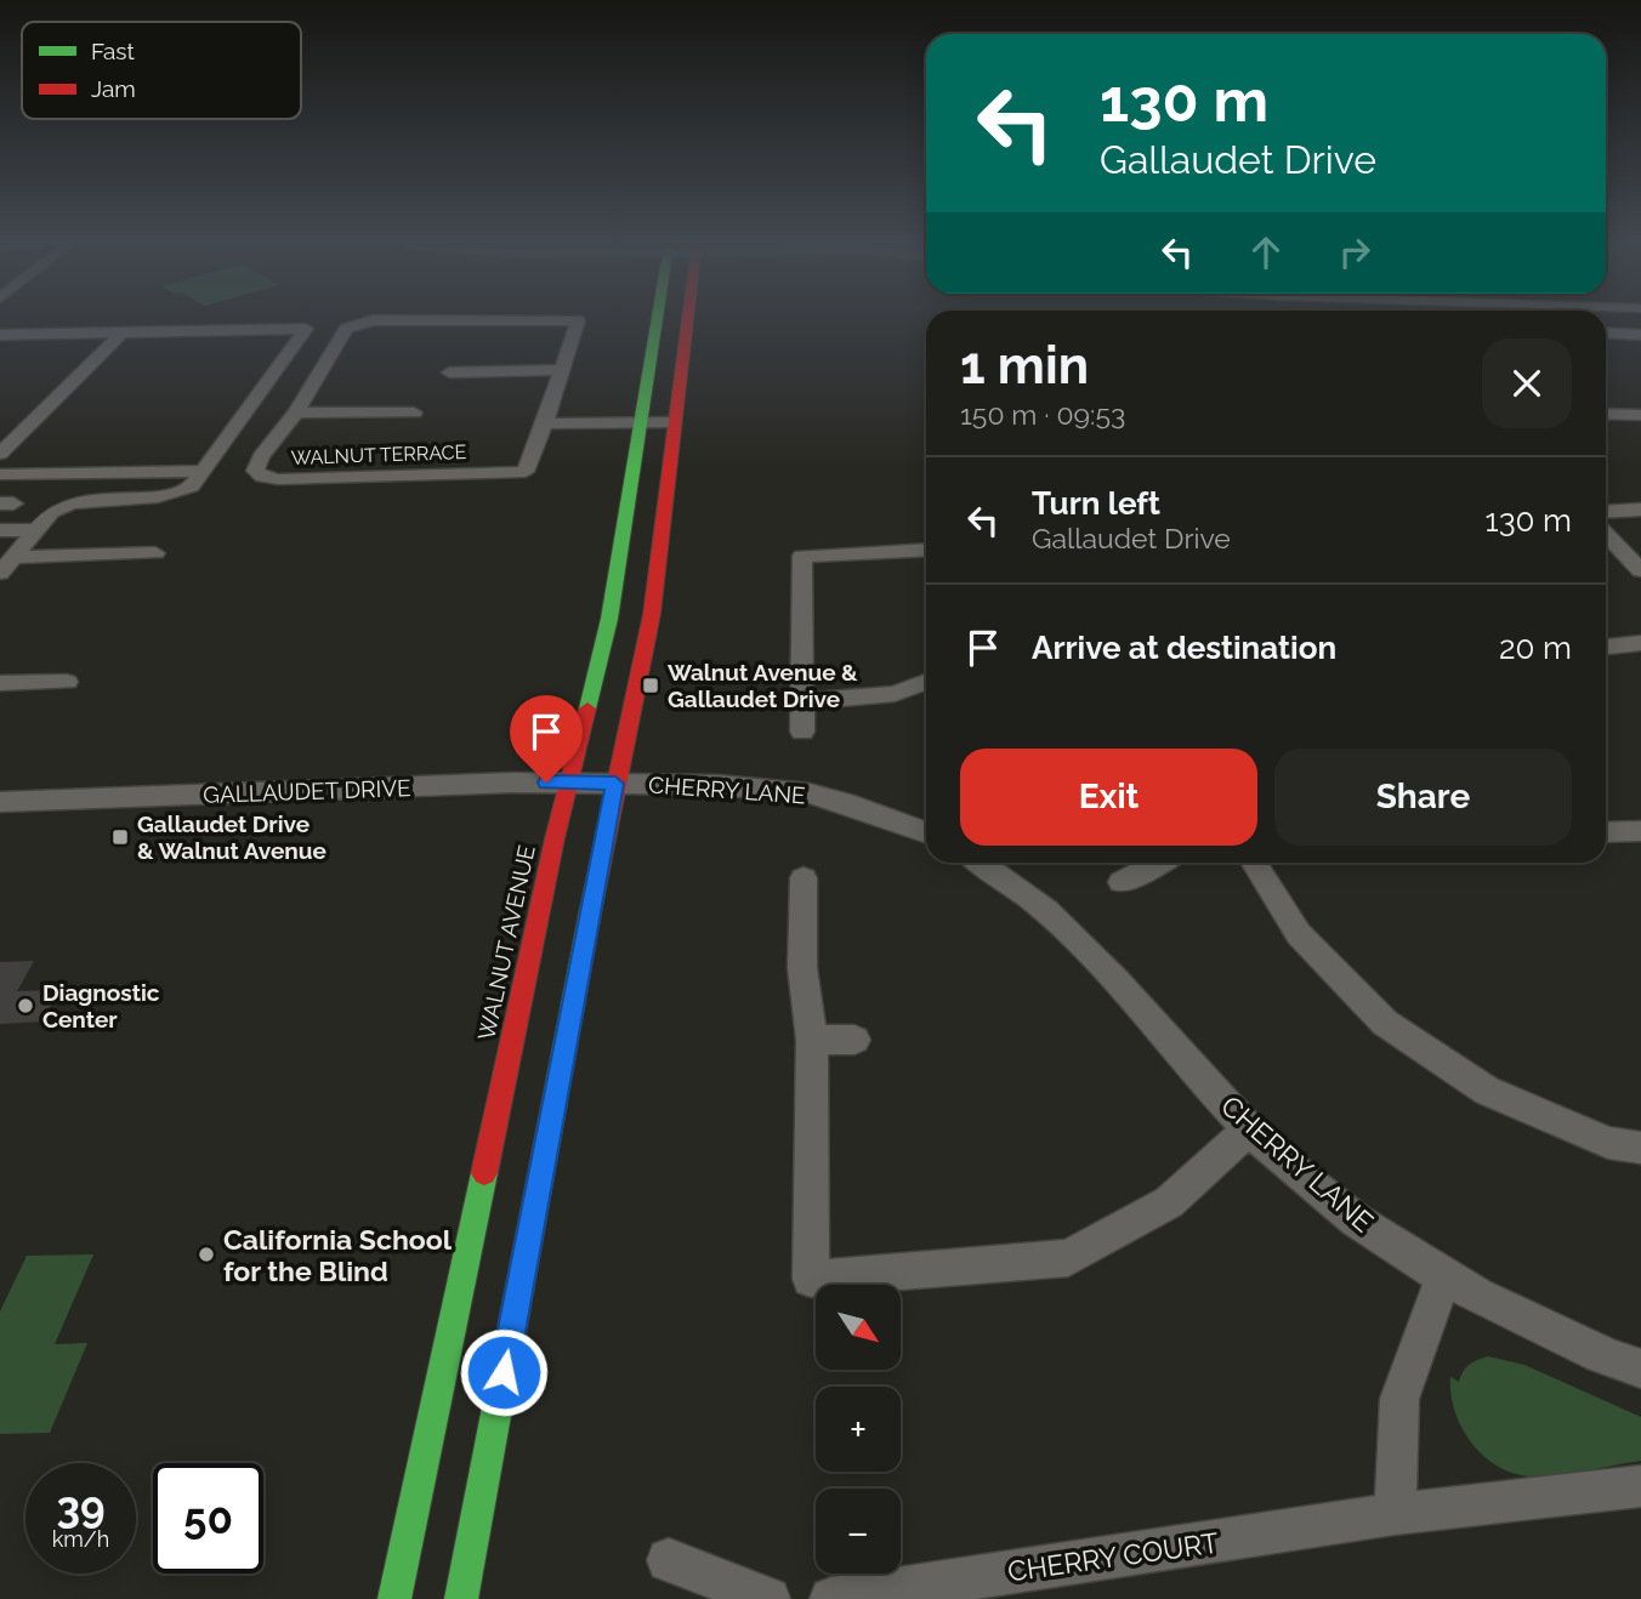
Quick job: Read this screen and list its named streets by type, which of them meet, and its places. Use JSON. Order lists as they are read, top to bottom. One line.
{"streets":{"main road":["WALNUT AVENUE"],"street":["WALNUT TERRACE","CHERRY LANE","GALLAUDET DRIVE","CHERRY COURT"]},"crossings":[["CHERRY LANE","GALLAUDET DRIVE"],["GALLAUDET DRIVE","WALNUT AVENUE"]],"places":{"transit":["Walnut Avenue & Gallaudet Drive","Gallaudet Drive & Walnut Avenue"],"other":["Diagnostic Center","California School for the Blind"]},"legend":["Fast","Jam"],"north":"bottom right","page":{"turn":["130 m","Gallaudet Drive"],"heading":["1 min","150 m · 09:53"],"list":[{"name":"Turn left","note":"Gallaudet Drive","value":"130 m"},{"name":"Arrive at destination","value":"20 m"}],"buttons":["Exit","Share"],"map_buttons":["+","−"],"speed":"39 km/h","limit":"50"}}
